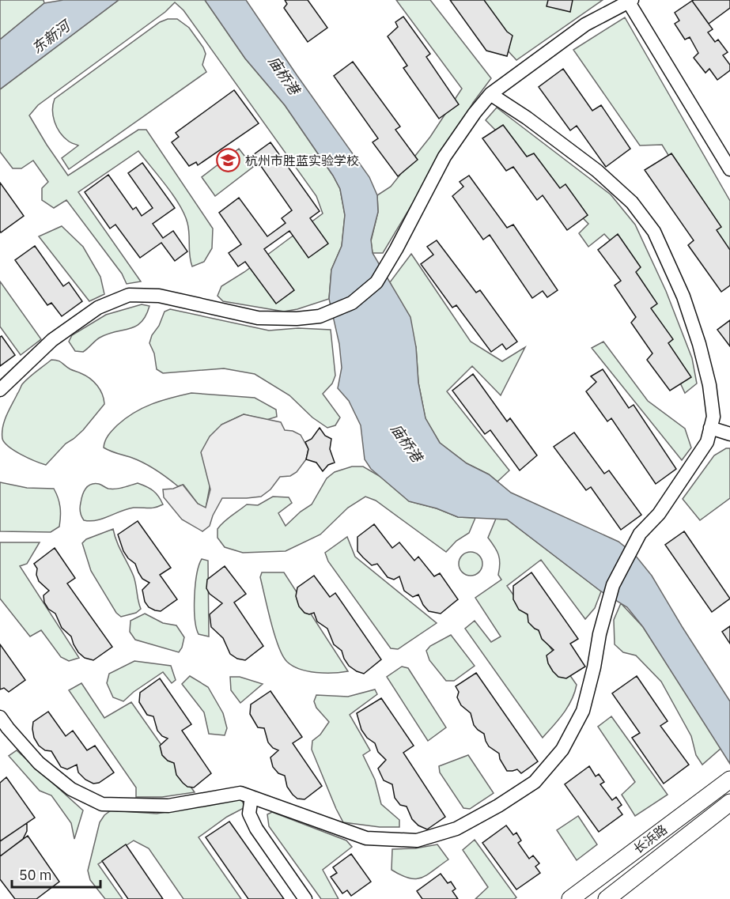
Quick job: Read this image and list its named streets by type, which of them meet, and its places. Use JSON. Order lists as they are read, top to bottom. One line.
{"streets":{"main road":["长浜路"]},"water":["东新河","庙桥港"],"places":{"school or university":["杭州市胜蓝实验学校"]},"scale_bar":"50 m"}
